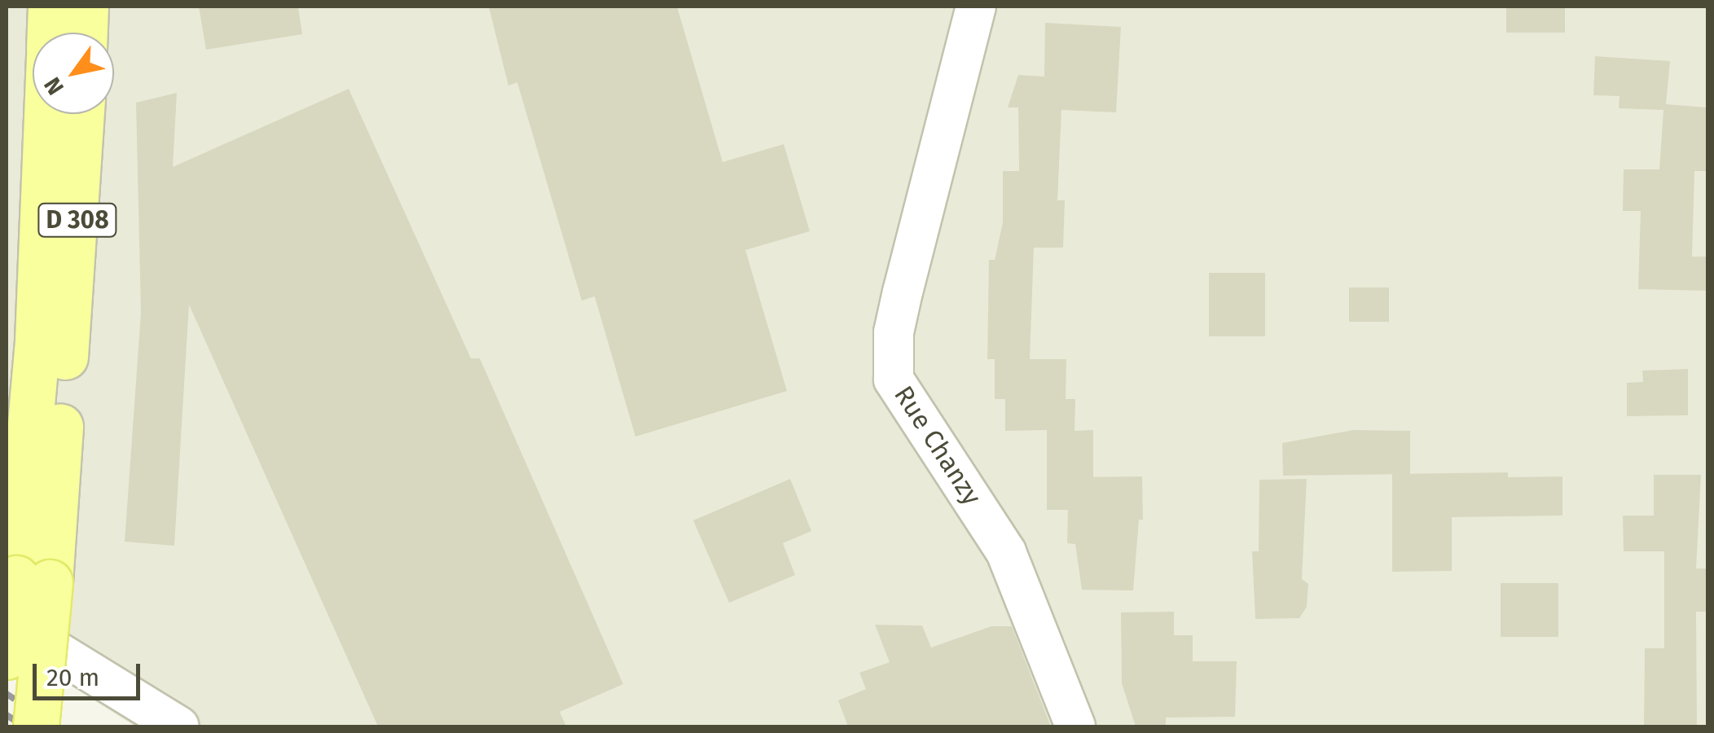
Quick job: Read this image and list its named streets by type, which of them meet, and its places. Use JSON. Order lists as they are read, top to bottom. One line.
{"streets":{"main road":["D 308"],"street":["Rue Chanzy"]},"scale_bar":"20 m","north":"bottom left"}
